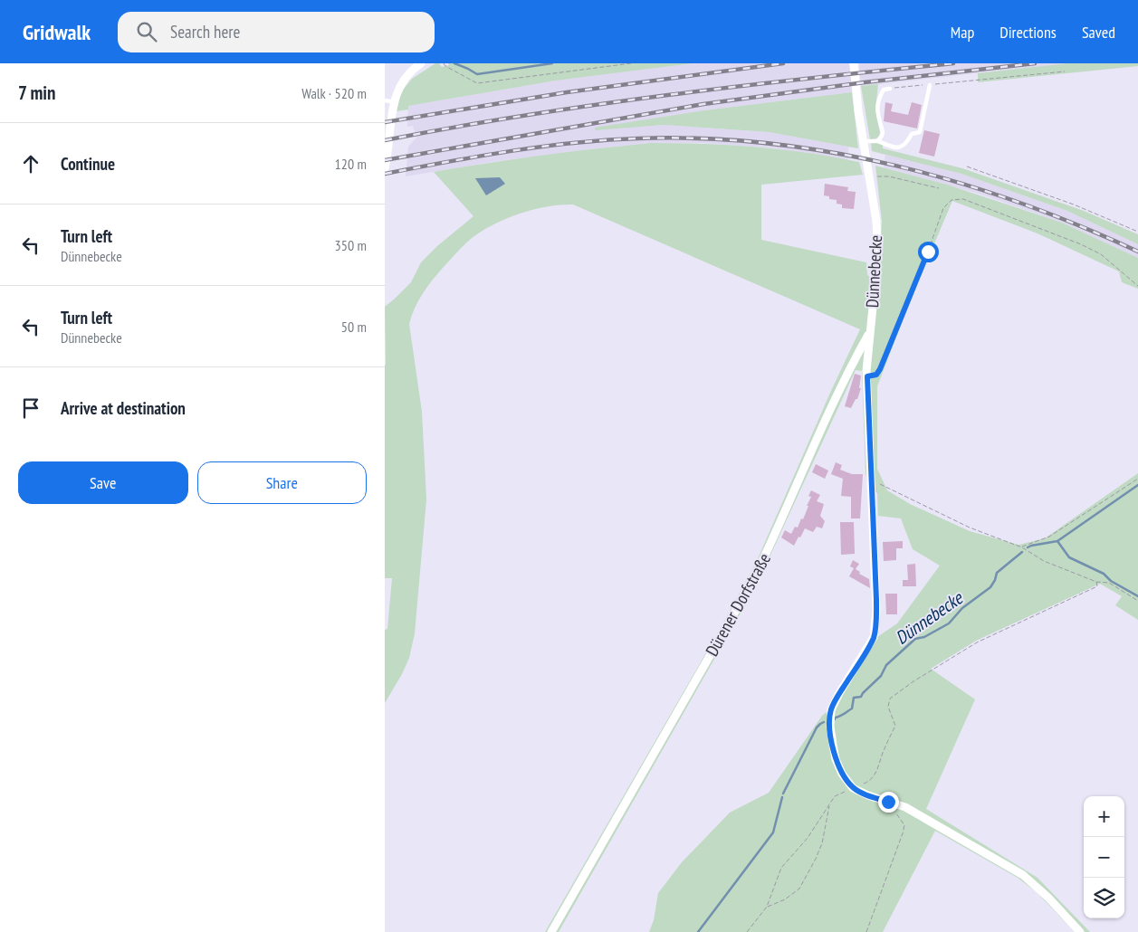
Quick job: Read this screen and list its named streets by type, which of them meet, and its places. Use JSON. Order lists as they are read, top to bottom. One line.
{"streets":{"street":["Dünnebecke","Dürener Dorfstraße"]},"crossings":[["Dünnebecke","Dürener Dorfstraße"]],"water":["Dünnebecke"],"page":{"header":"Gridwalk","search":"Search here","nav":["Map","Directions","Saved"],"heading":["7 min","Walk · 520 m"],"list":[["Continue","120 m"],["Turn left","Dünnebecke","350 m"],["Turn left","Dünnebecke","50 m"],"Arrive at destination"],"buttons":["Save","Share"],"map_buttons":["+","−"]}}
